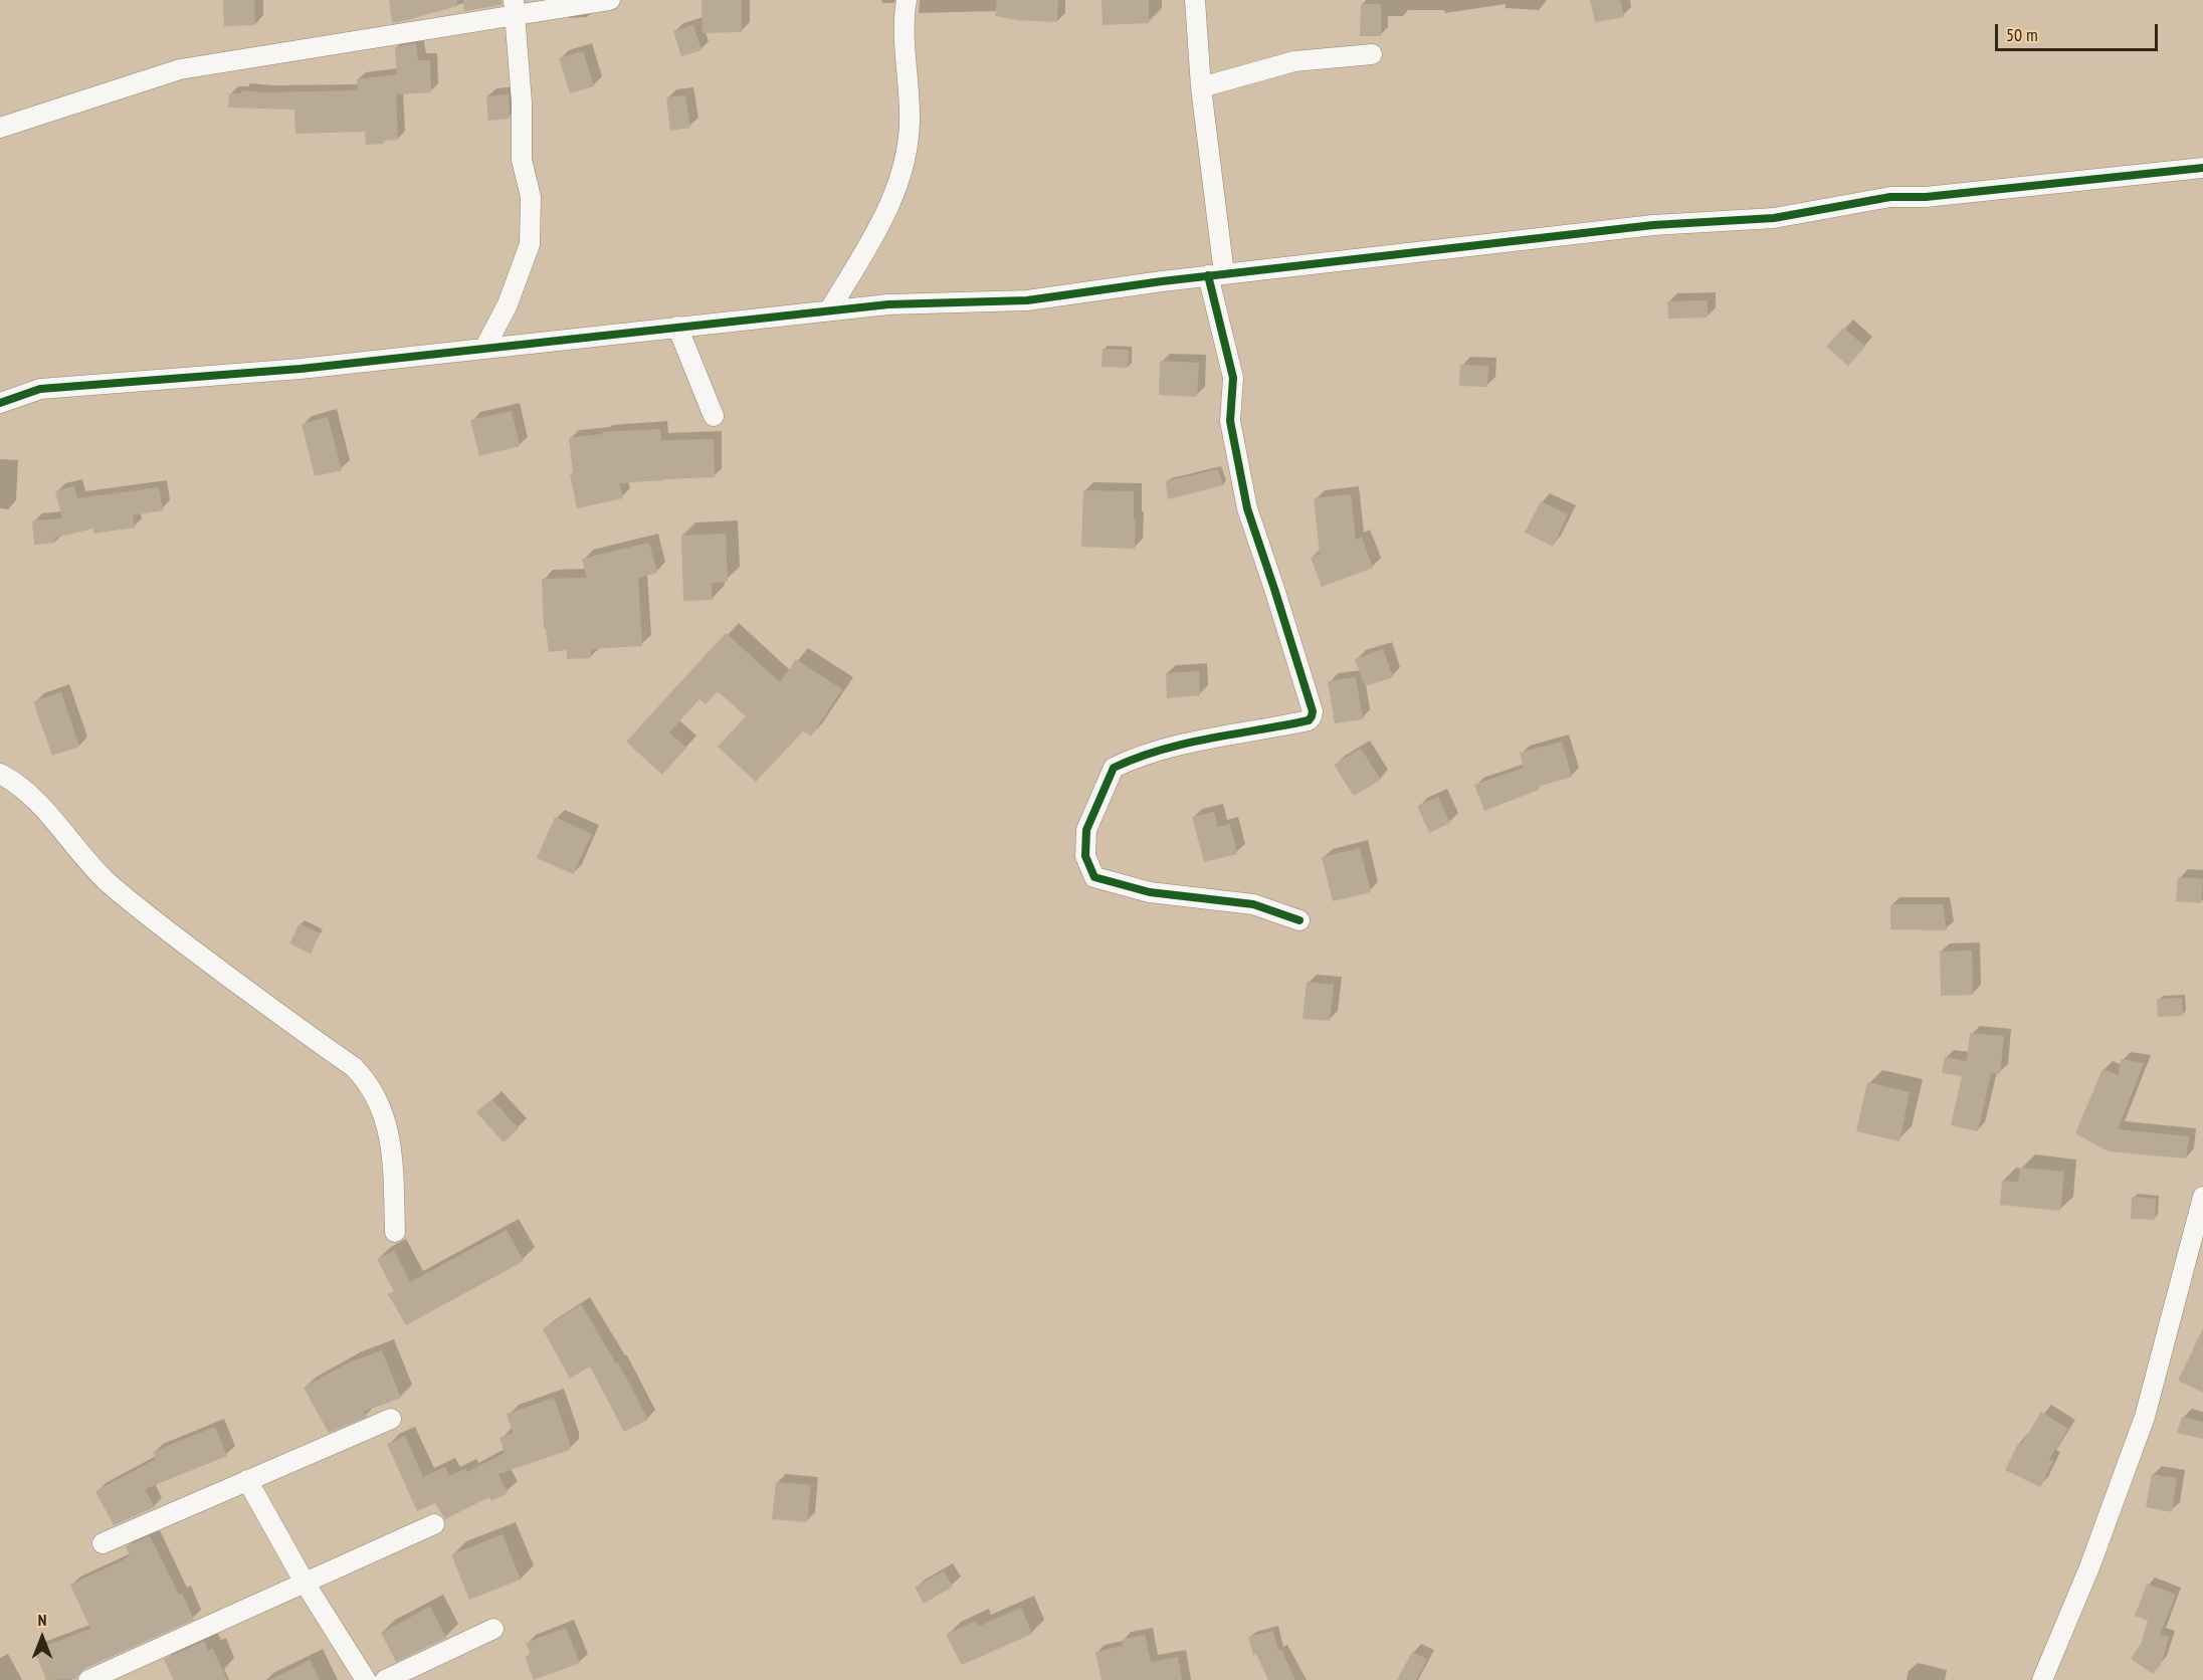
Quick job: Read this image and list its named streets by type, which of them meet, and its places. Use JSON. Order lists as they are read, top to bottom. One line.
{"scale_bar":"50 m","north":"top"}
